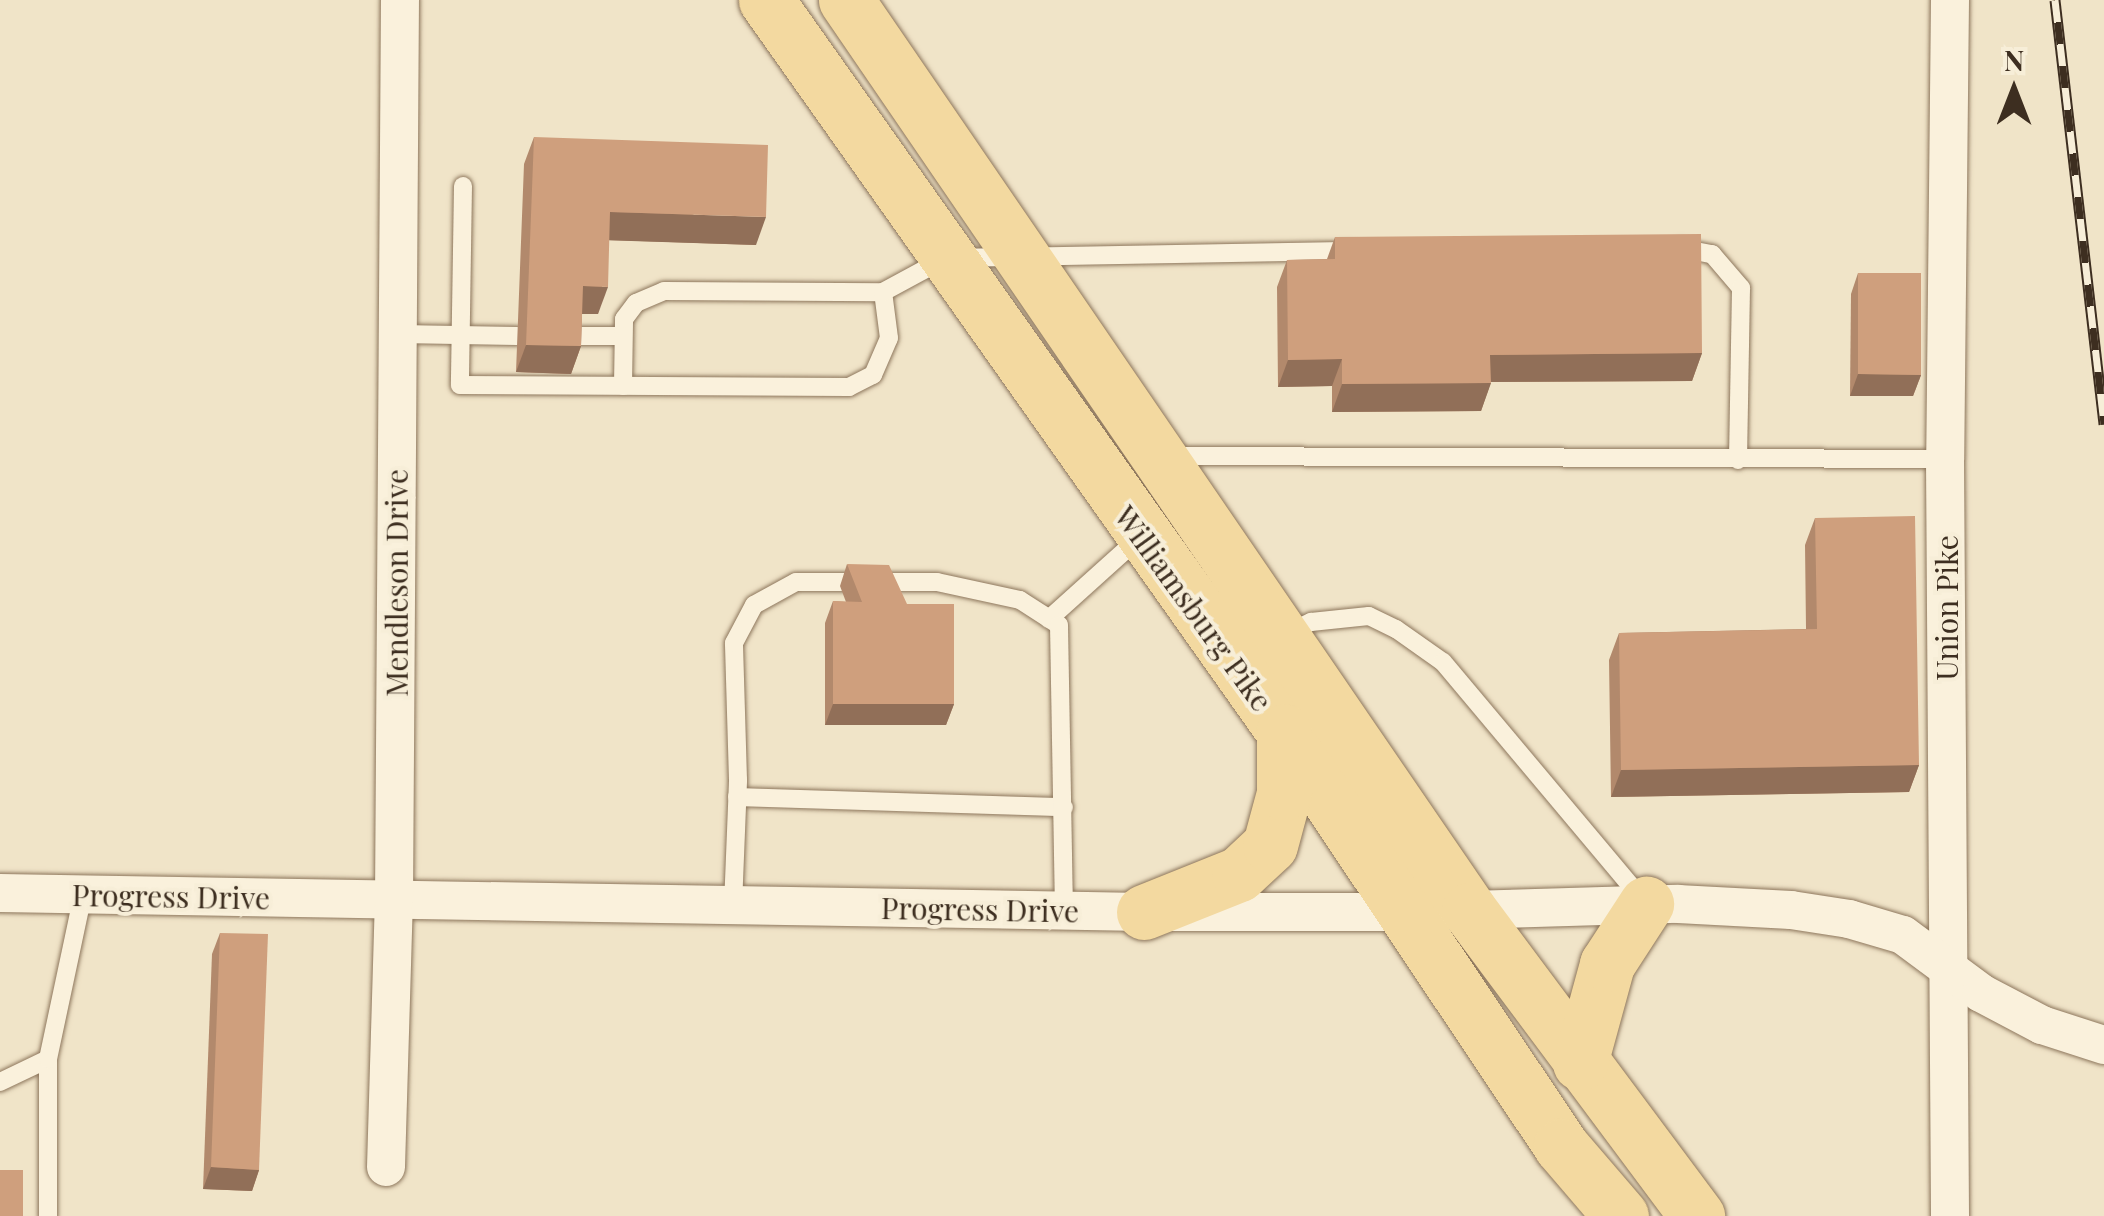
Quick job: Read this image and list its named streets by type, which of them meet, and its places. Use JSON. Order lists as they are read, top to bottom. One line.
{"streets":{"main road":["Williamsburg Pike"],"street":["Mendleson Drive","Union Pike","Progress Drive"]},"crossings":[["Mendleson Drive","Progress Drive"],["Williamsburg Pike","Progress Drive"],["Union Pike","Progress Drive"]],"north":"top"}
